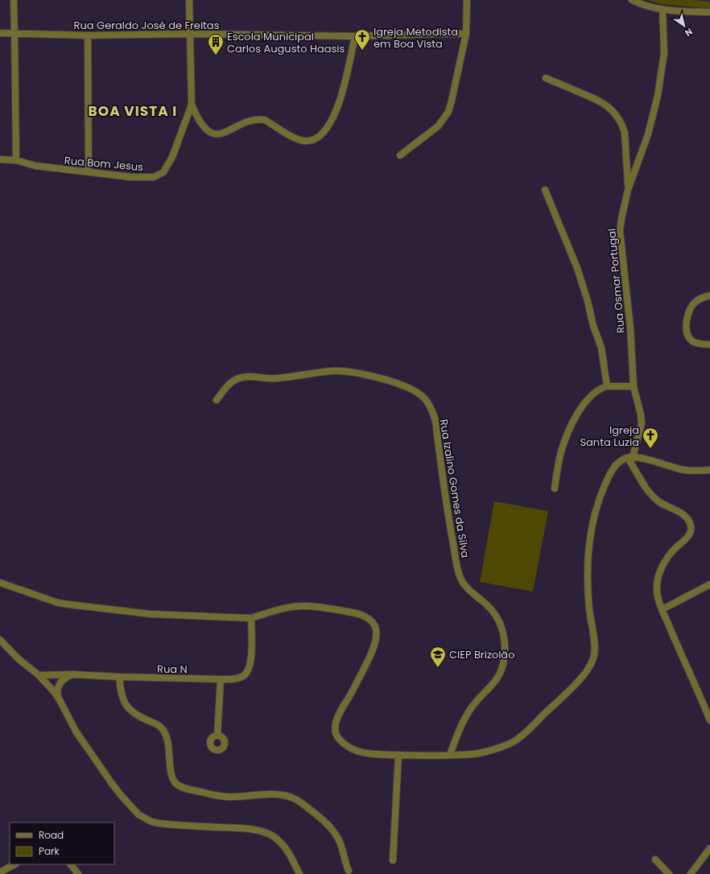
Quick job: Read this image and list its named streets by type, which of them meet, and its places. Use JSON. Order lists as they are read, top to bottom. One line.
{"streets":{"street":["Rua Geraldo José de Freitas","Rua Bom Jesus","Rua Osmar Portugal","Rua Izalino Gomes da Silva","Rua N"]},"crossings":[["Rua Geraldo José de Freitas","Rua Bom Jesus"]],"districts":["BOA VISTA I"],"places":{"church":["Igreja Metodista em Boa Vista","Igreja Santa Luzia"],"building":["Escola Municipal Carlos Augusto Haasis"],"school or university":["CIEP Brizolão"]},"legend":["Road","Park"],"north":"bottom right"}
